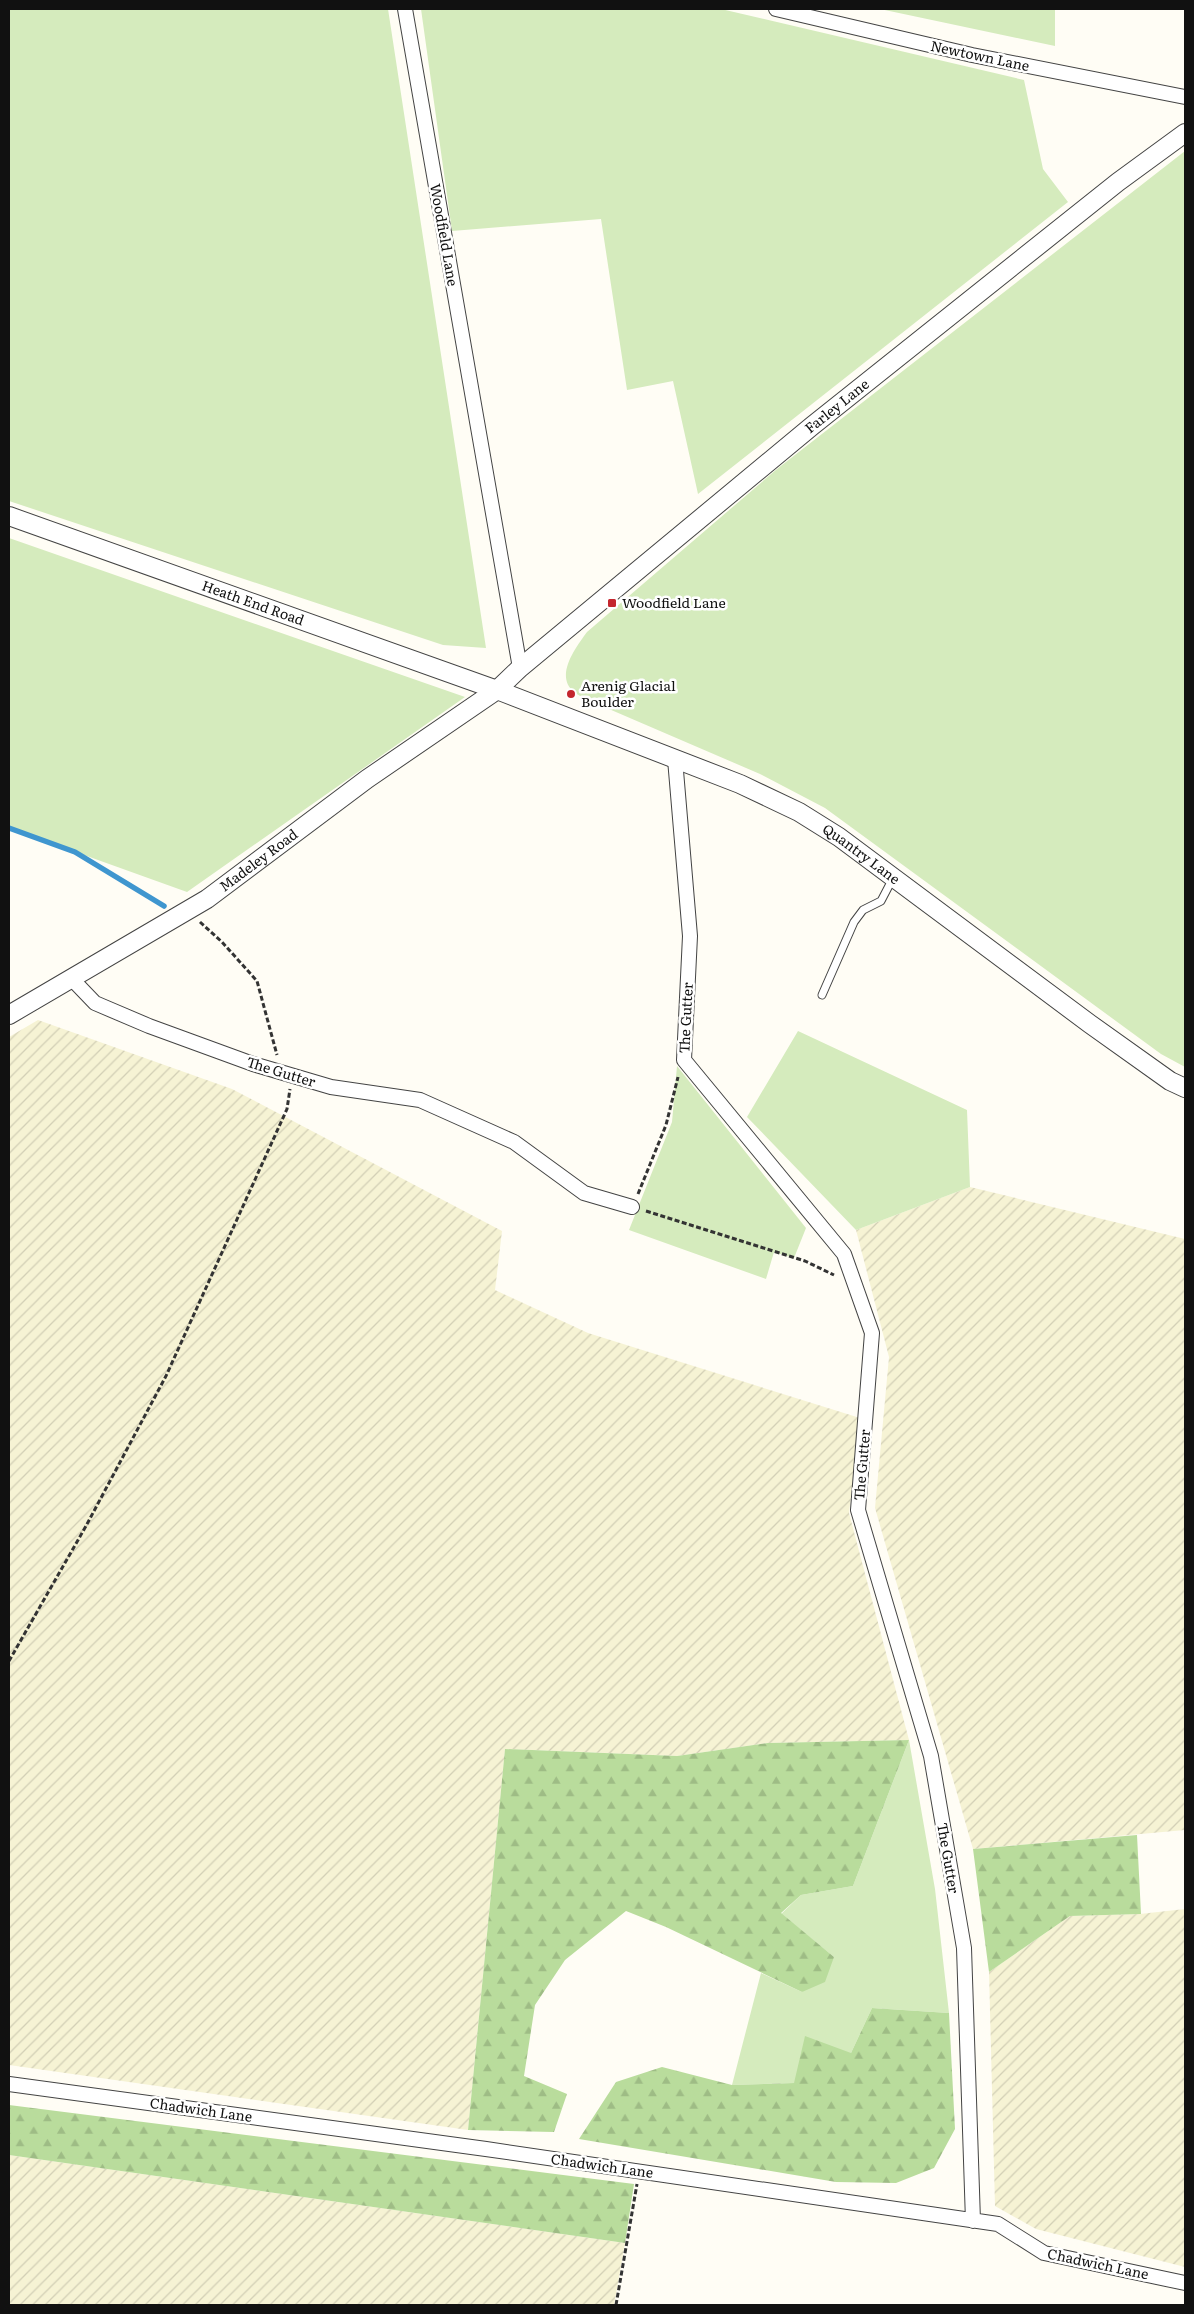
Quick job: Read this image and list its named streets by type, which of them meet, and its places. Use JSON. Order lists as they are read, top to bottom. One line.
{"streets":{"street":["Newtown Lane","Woodfield Lane","Farley Lane","Heath End Road","Quantry Lane","Madeley Road","The Gutter","Chadwich Lane"]},"crossings":[["Woodfield Lane","Farley Lane"],["Farley Lane","Heath End Road"],["Farley Lane","Quantry Lane"],["Farley Lane","Madeley Road"],["Heath End Road","Quantry Lane"],["Heath End Road","Madeley Road"],["Quantry Lane","Madeley Road"],["Quantry Lane","The Gutter"],["Madeley Road","The Gutter"],["The Gutter","Chadwich Lane"]],"places":{"transit":["Woodfield Lane"],"other":["Arenig Glacial Boulder"]}}
